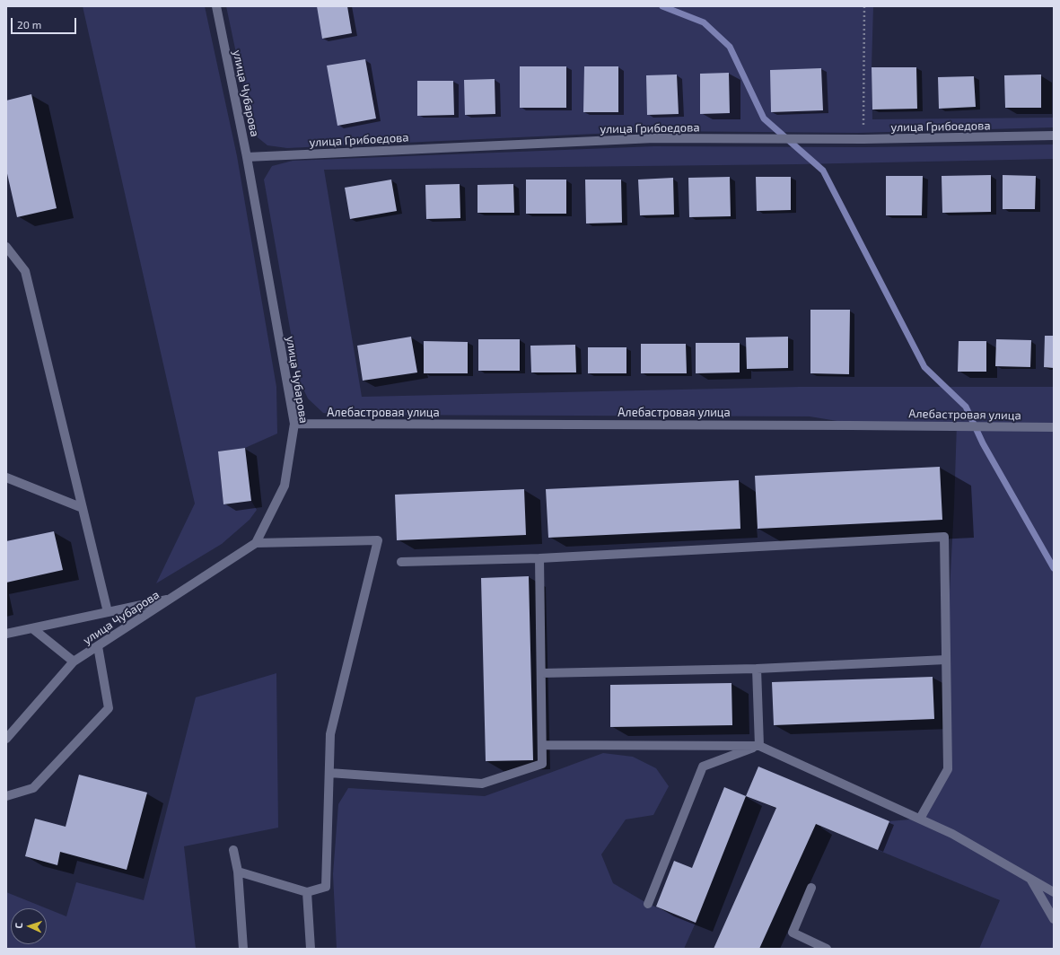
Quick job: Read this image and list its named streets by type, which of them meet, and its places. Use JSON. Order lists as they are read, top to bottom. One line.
{"streets":{"street":["улица Чубарова","улица Грибоедова","Алебастровая улица"]},"crossings":[["улица Чубарова","улица Грибоедова"],["улица Чубарова","Алебастровая улица"]],"scale_bar":"20 m","north":"left"}
